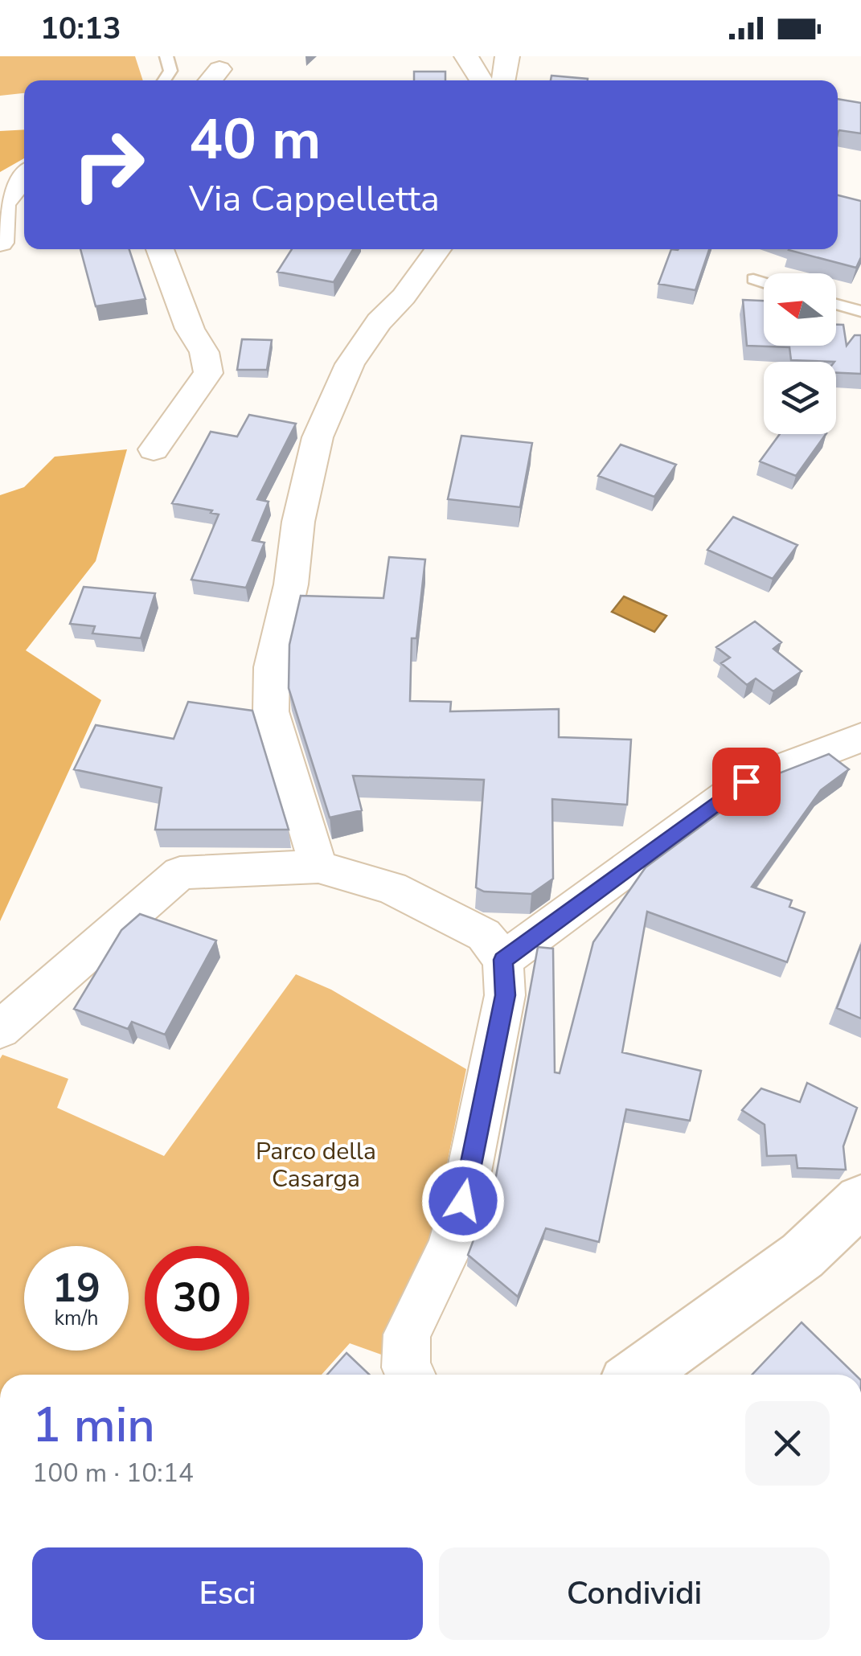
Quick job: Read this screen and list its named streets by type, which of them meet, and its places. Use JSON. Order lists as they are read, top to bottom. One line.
{"parks":["Parco della Casarga"],"north":"left","page":{"status":"10:13","turn":["40 m","Via Cappelletta"],"speed":"19 km/h","limit":"30","heading":["1 min","100 m · 10:14"],"buttons":["Esci","Condividi"]}}
